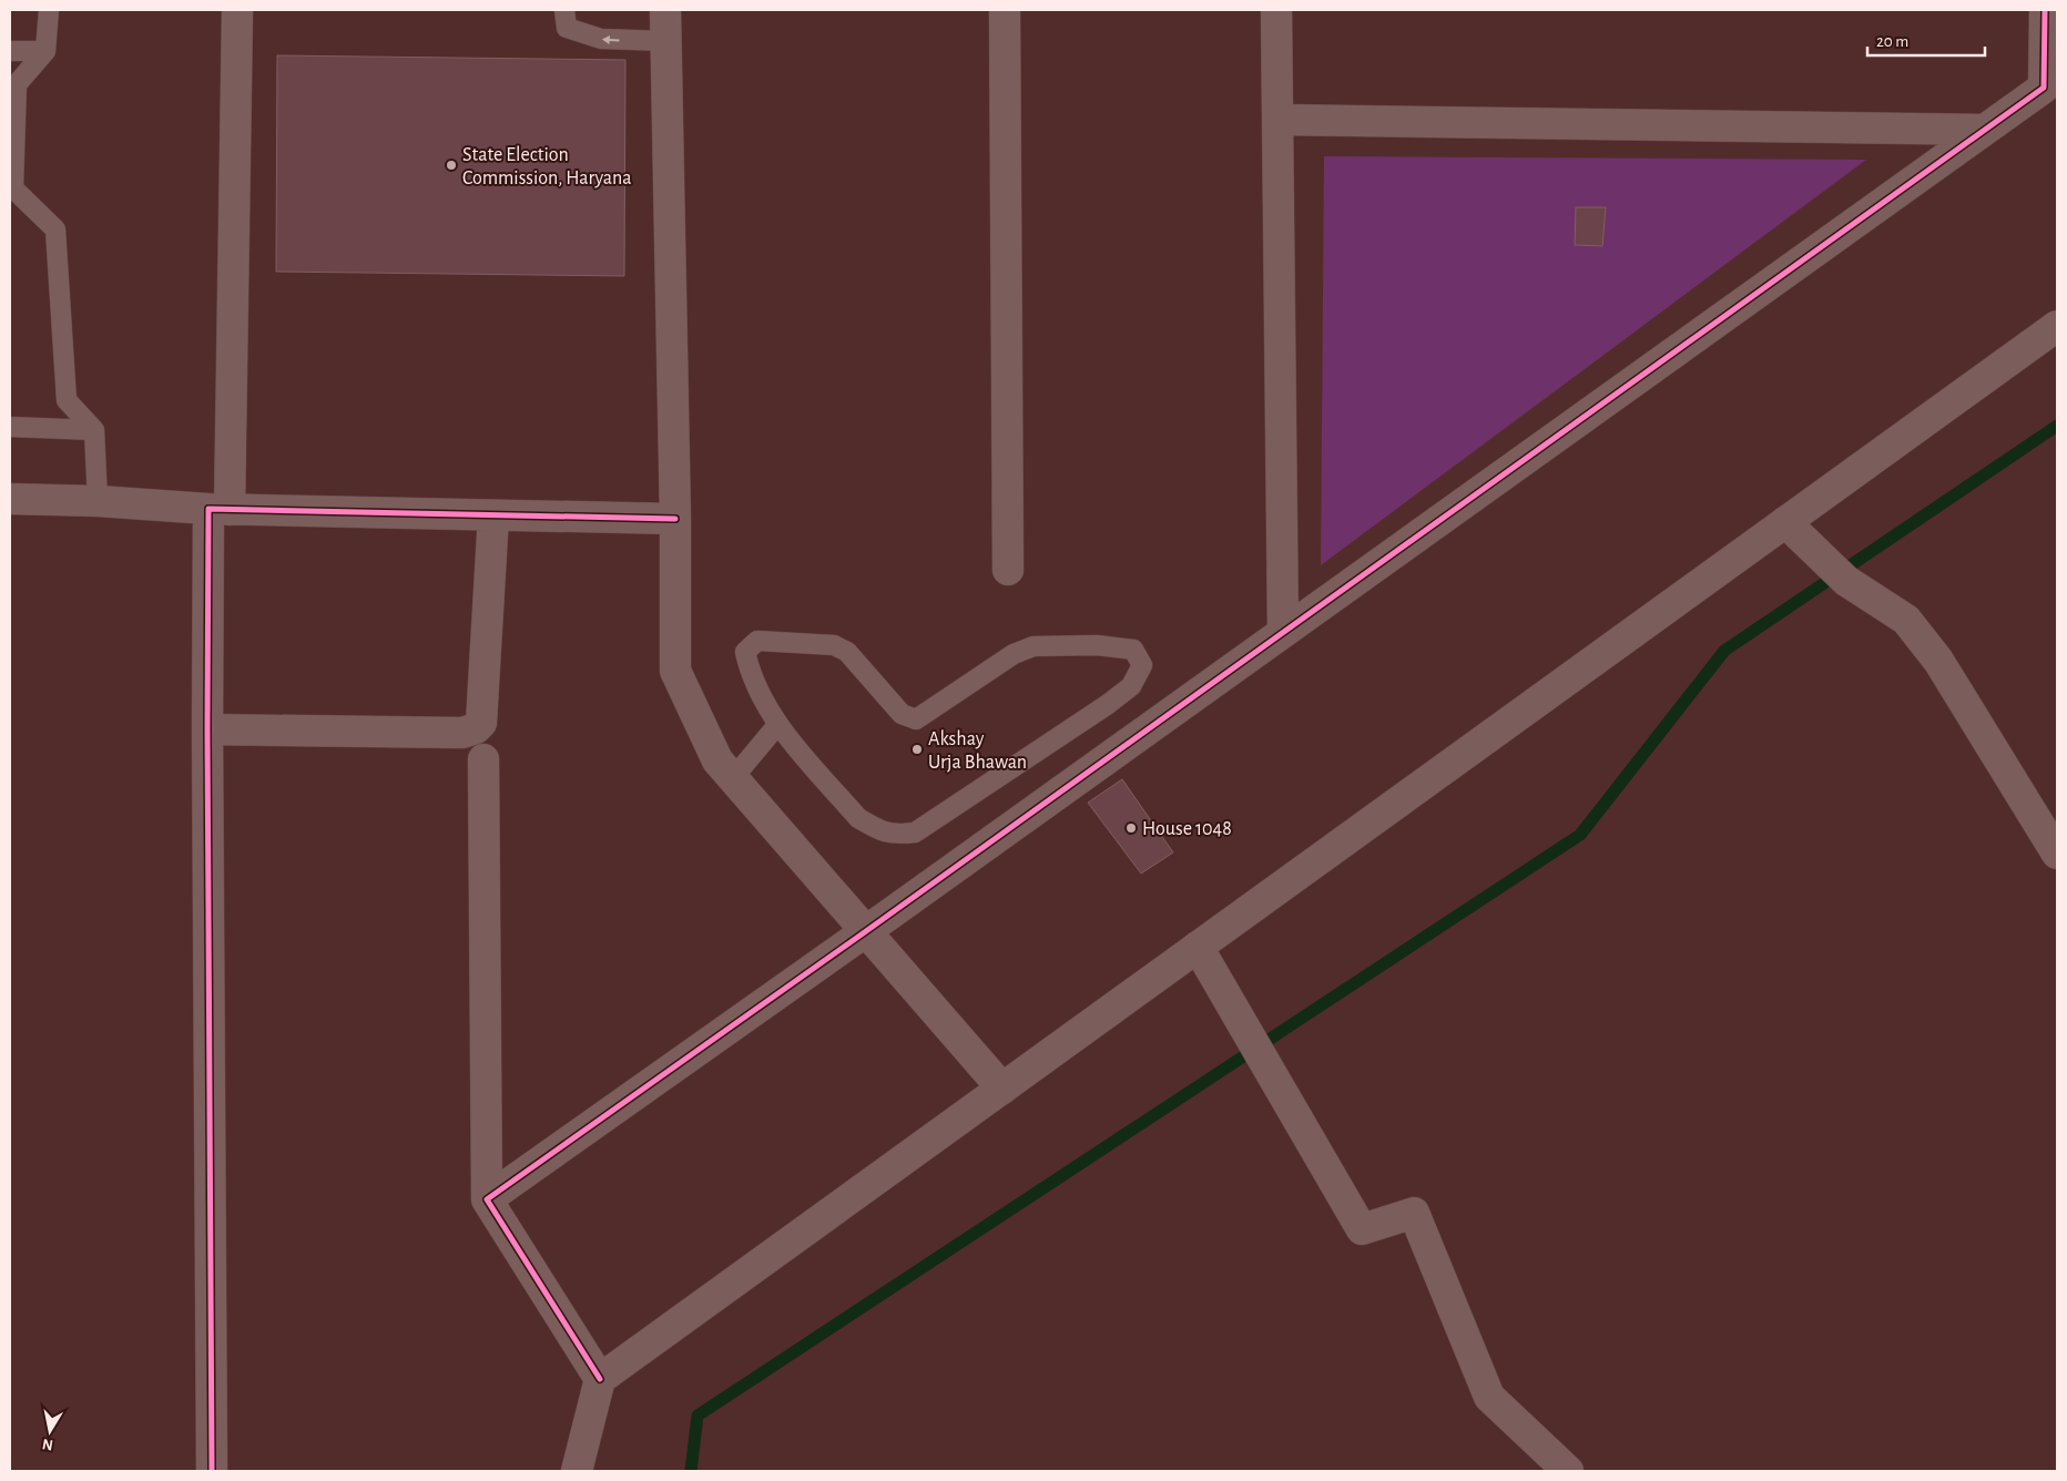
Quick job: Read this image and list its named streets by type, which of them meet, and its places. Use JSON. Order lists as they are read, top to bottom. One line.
{"places":["State Election Commission, Haryana","Akshay Urja Bhawan","House 1048"],"scale_bar":"20 m","north":"bottom"}
